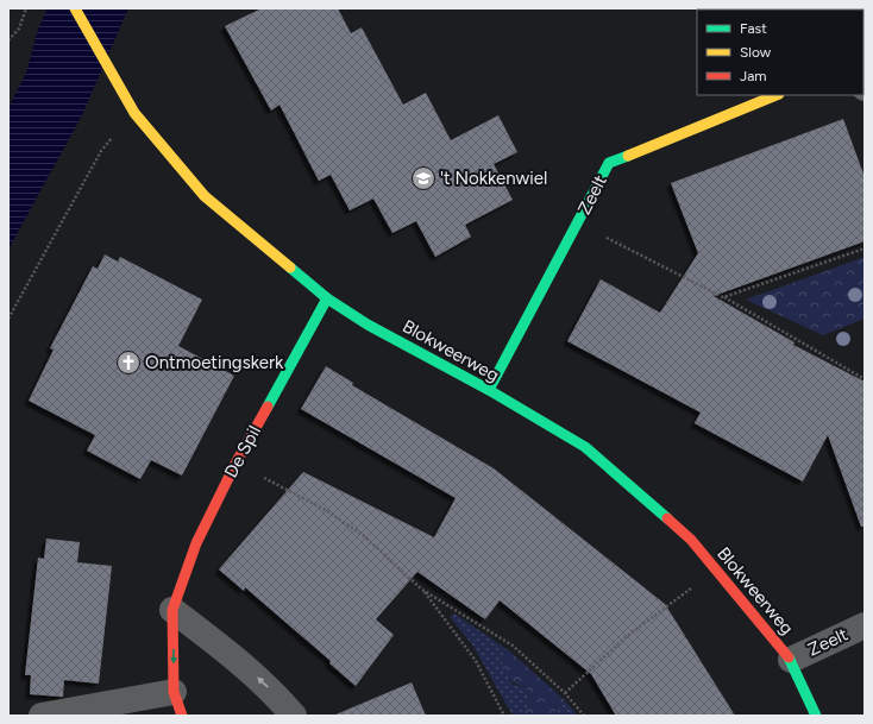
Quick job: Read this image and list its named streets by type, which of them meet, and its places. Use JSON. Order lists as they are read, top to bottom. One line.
{"streets":{"street":["Zeelt","Blokweerweg","De Spil"]},"crossings":[["Zeelt","Blokweerweg"],["Blokweerweg","De Spil"]],"places":{"school or university":["'t Nokkenwiel"],"church":["Ontmoetingskerk"]},"legend":["Fast","Slow","Jam"]}
